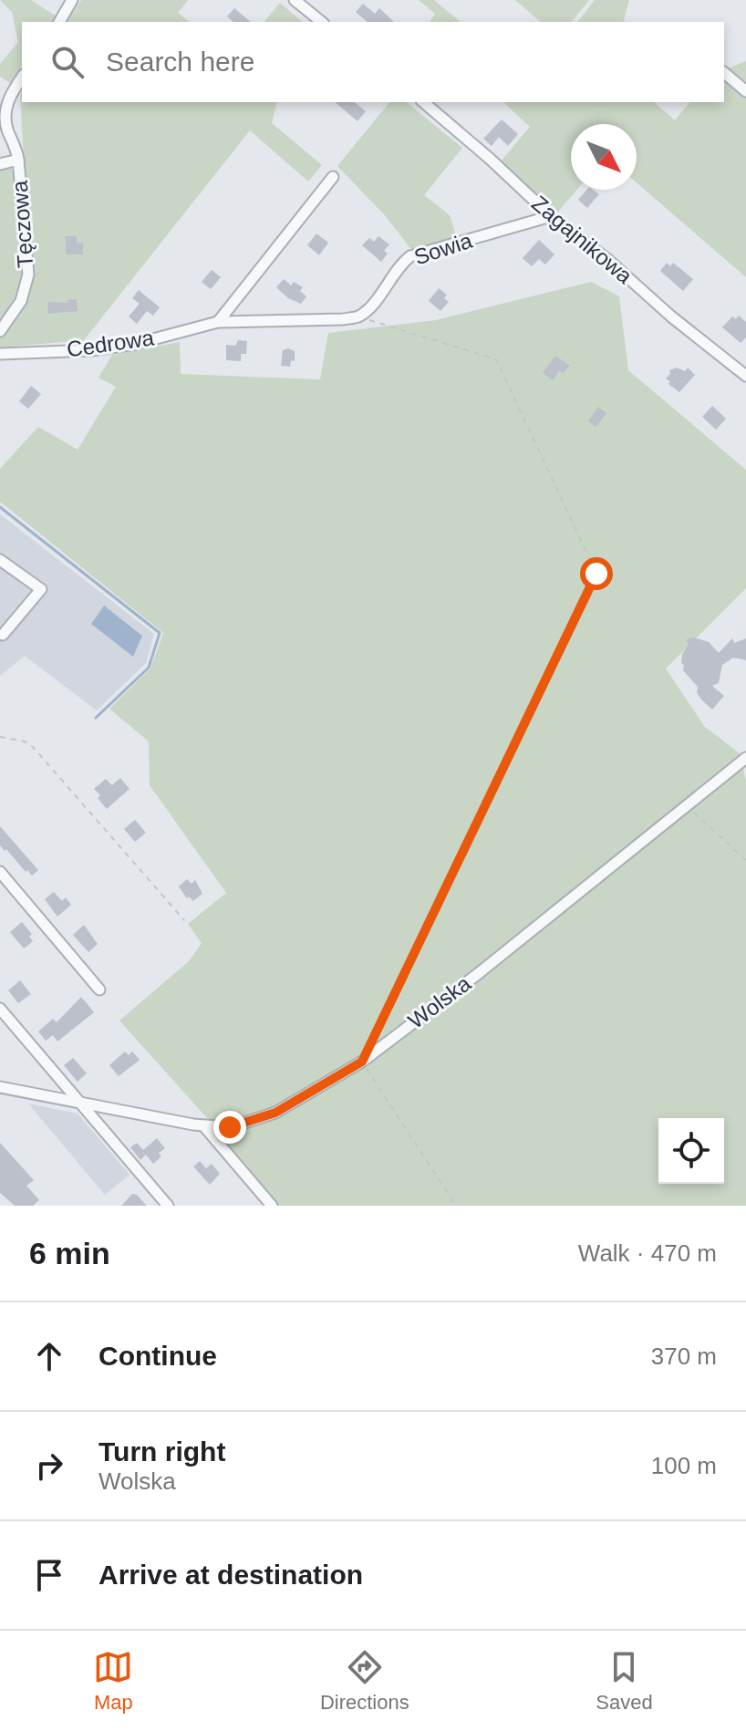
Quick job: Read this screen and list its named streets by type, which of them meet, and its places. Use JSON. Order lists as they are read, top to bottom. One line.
{"streets":{"street":["Tęczowa","Zagajnikowa","Sowia","Cedrowa","Wolska"]},"crossings":[["Zagajnikowa","Sowia"],["Sowia","Cedrowa"]],"north":"bottom right","page":{"search":"Search here","heading":["6 min","Walk · 470 m"],"list":[["Continue","370 m"],["Turn right","Wolska","100 m"],"Arrive at destination"],"nav":["Map","Directions","Saved"]}}
